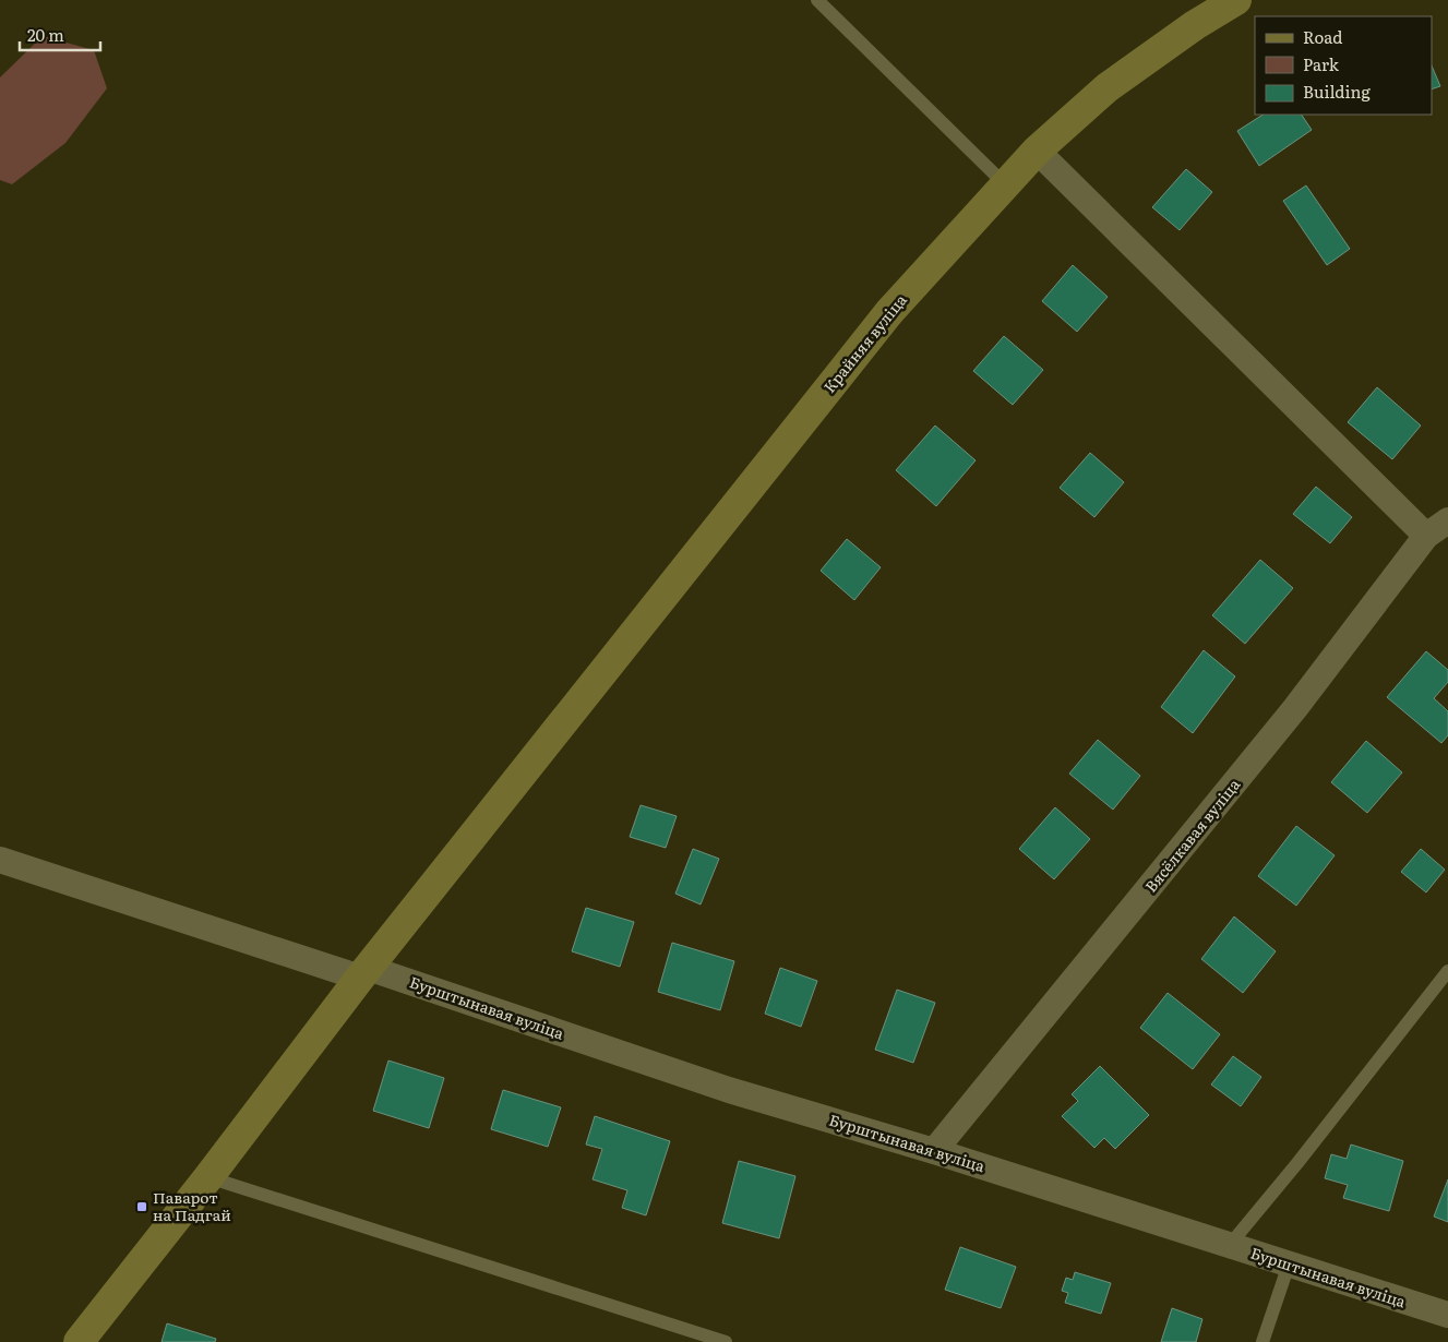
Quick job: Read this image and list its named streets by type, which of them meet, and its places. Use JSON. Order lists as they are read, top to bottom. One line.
{"streets":{"street":["Крайняя вуліца","Вясёлкавая вуліца","Бурштынавая вуліца"]},"crossings":[["Крайняя вуліца","Бурштынавая вуліца"],["Вясёлкавая вуліца","Бурштынавая вуліца"]],"places":{"transit":["Паварот на Падгай"]},"legend":["Road","Park","Building"],"scale_bar":"20 m"}
